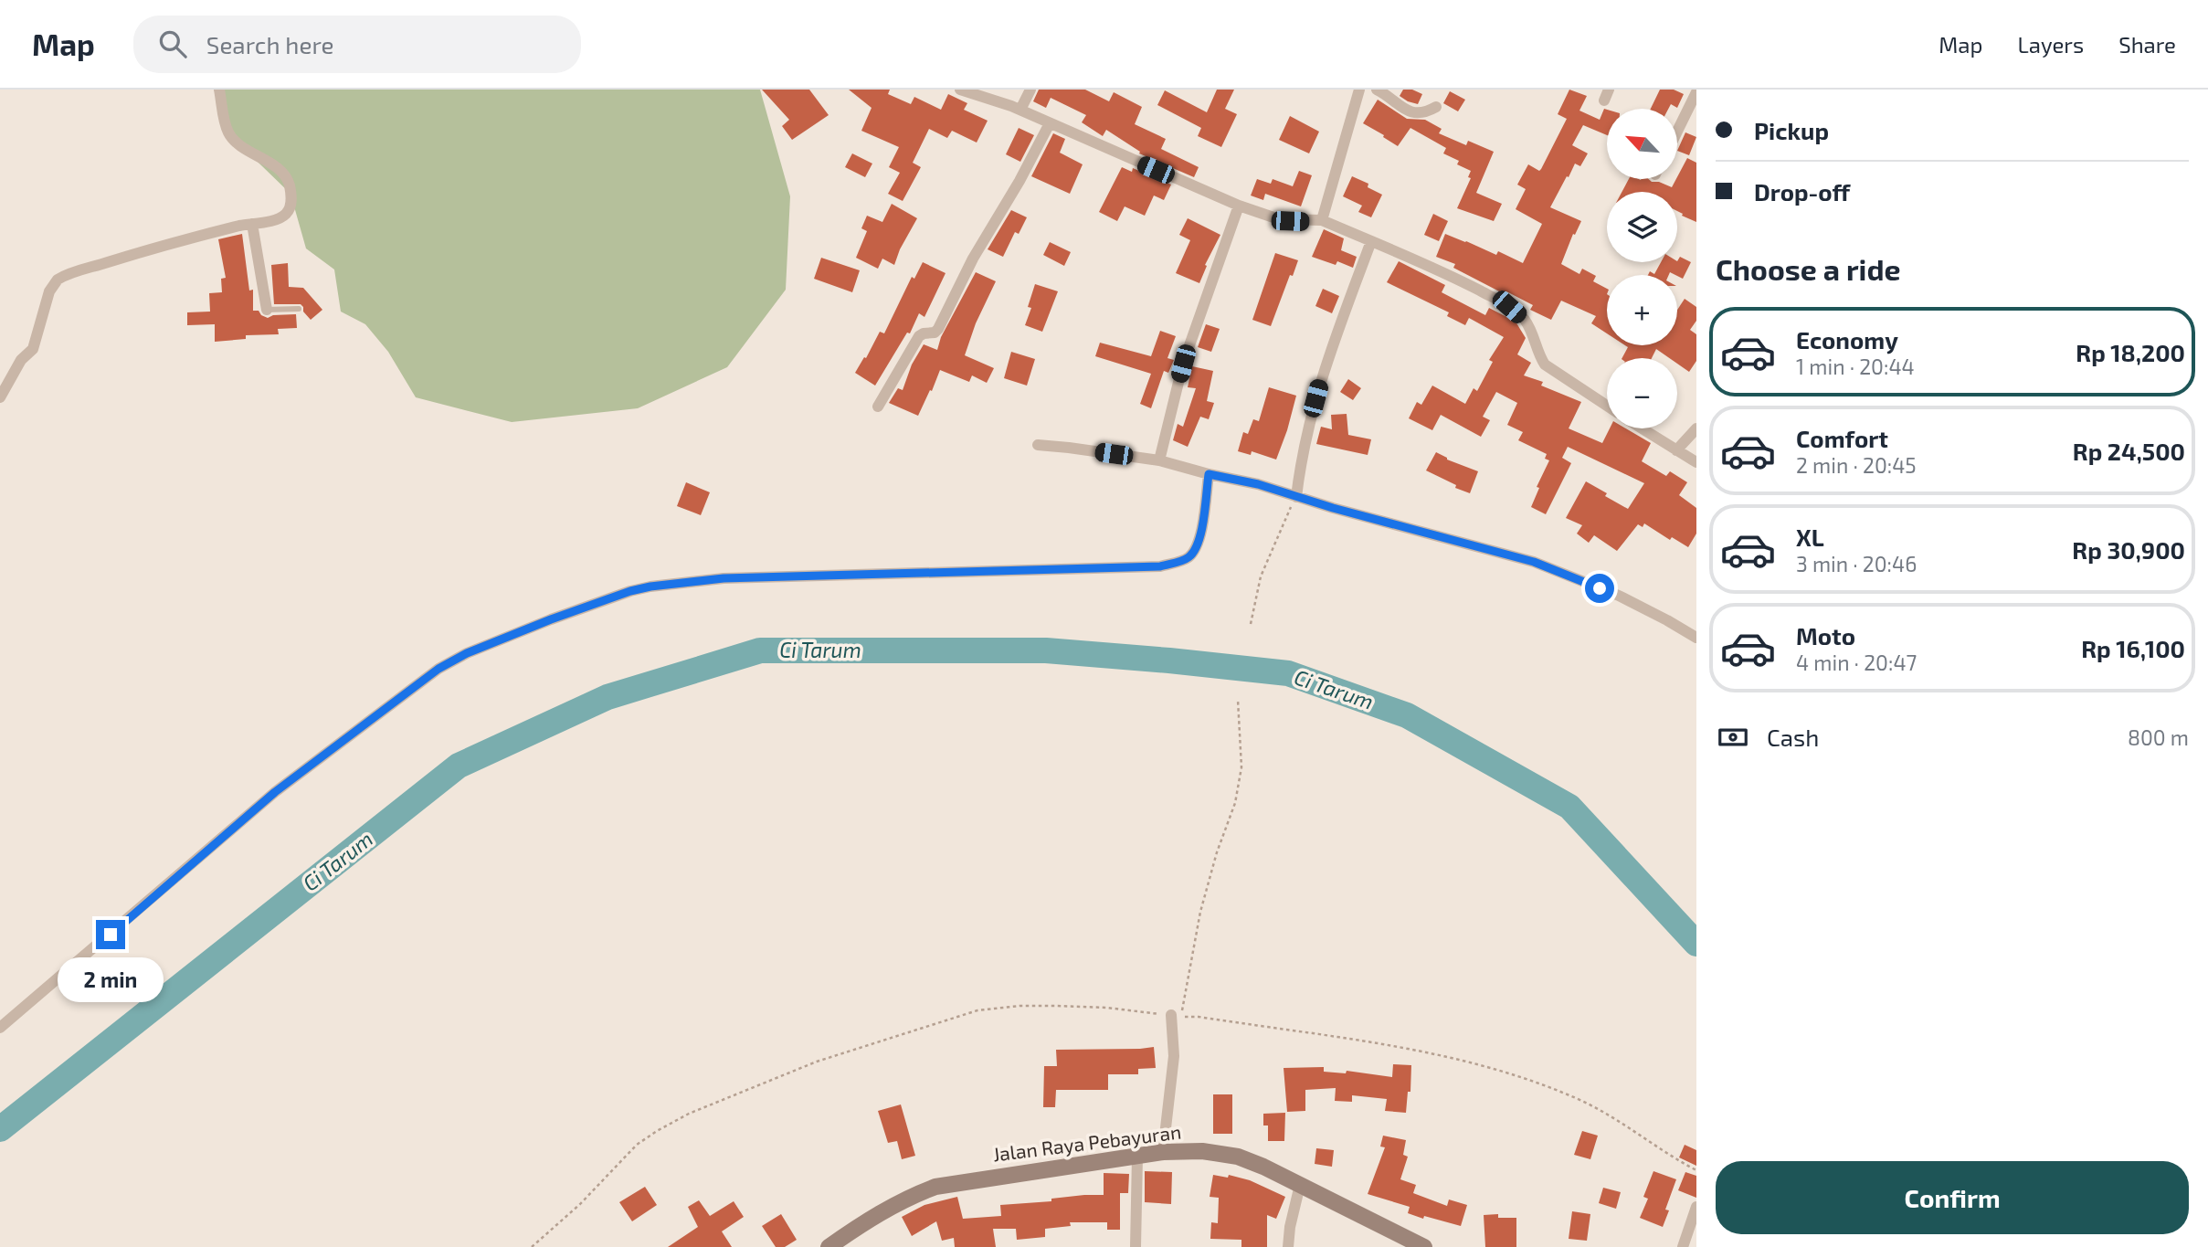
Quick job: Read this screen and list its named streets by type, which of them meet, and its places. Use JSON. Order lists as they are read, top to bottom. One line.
{"streets":{"main road":["Jalan Raya Pebayuran"]},"water":["Ci Tarum"],"north":"top left","page":{"header":"Map","search":"Search here","nav":["Map","Layers","Share"],"banner":["Pickup","Drop-off"],"map_buttons":["+","−"],"heading":"Choose a ride","list":[{"name":"Economy","note":"1 min · 20:44","value":"Rp 18,200"},{"name":"Comfort","note":"2 min · 20:45","value":"Rp 24,500"},{"name":"XL","note":"3 min · 20:46","value":"Rp 30,900"},{"name":"Moto","note":"4 min · 20:47","value":"Rp 16,100"}],"pay":["Cash","800 m"],"bubble":"2 min","buttons":"Confirm"}}
